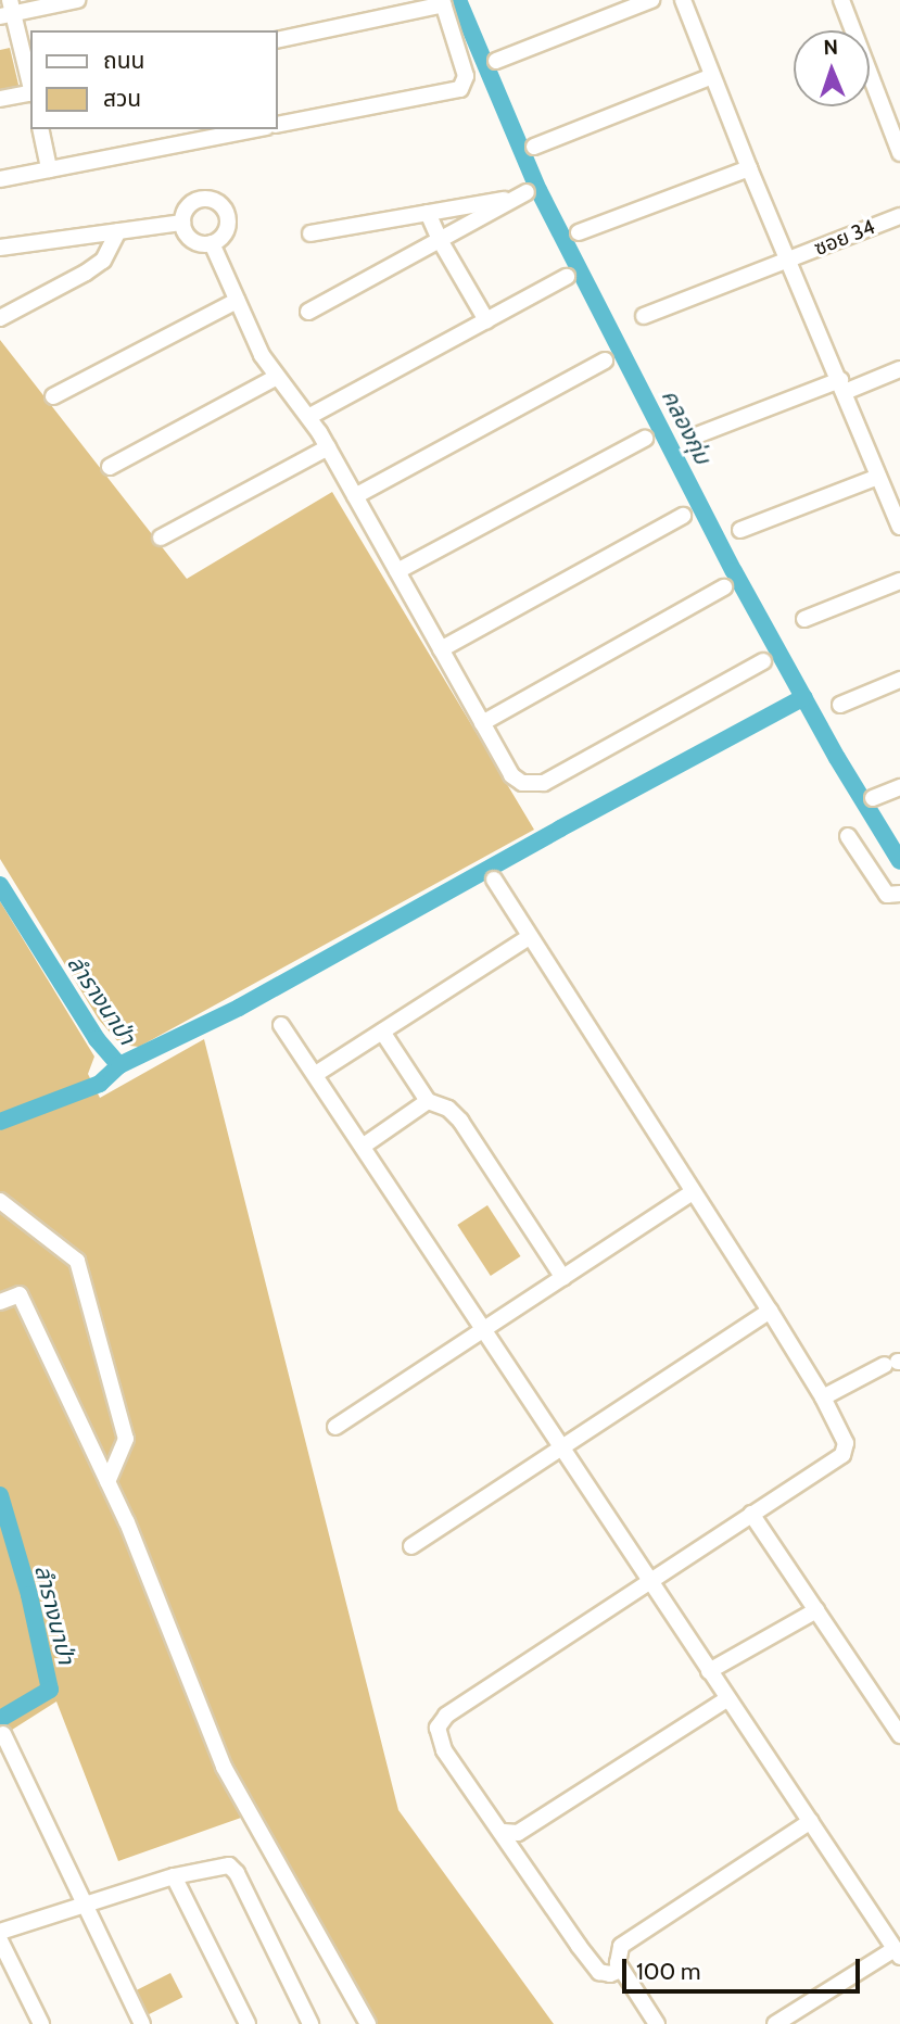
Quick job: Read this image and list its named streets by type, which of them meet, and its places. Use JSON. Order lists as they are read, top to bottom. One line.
{"streets":{"street":["ซอย 34"]},"water":["คลองกุ่ม","ลำรางนาป่า"],"legend":["ถนน","สวน"],"scale_bar":"100 m","north":"top"}
